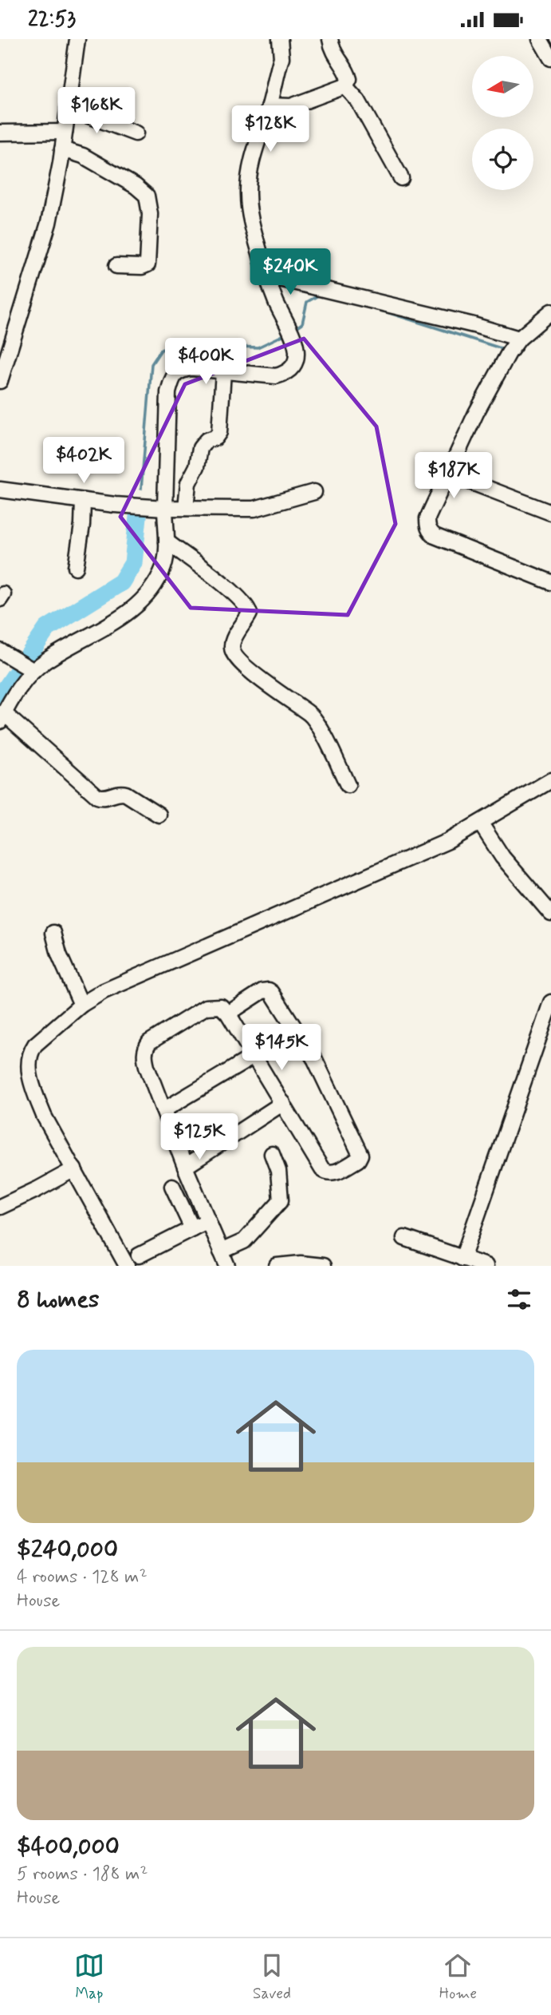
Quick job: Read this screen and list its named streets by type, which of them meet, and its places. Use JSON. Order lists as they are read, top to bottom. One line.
{"north":"left","page":{"status":"22:53","price":["$168K","$128K","$240K","$400K","$402K","$187K","$145K","$125K"],"heading":"8 homes","list":[{"name":"$240,000","note":"4 rooms · 128 m² · House"},{"name":"$400,000","note":"5 rooms · 188 m² · House"}],"tabs":["Map","Saved","Home"]}}
